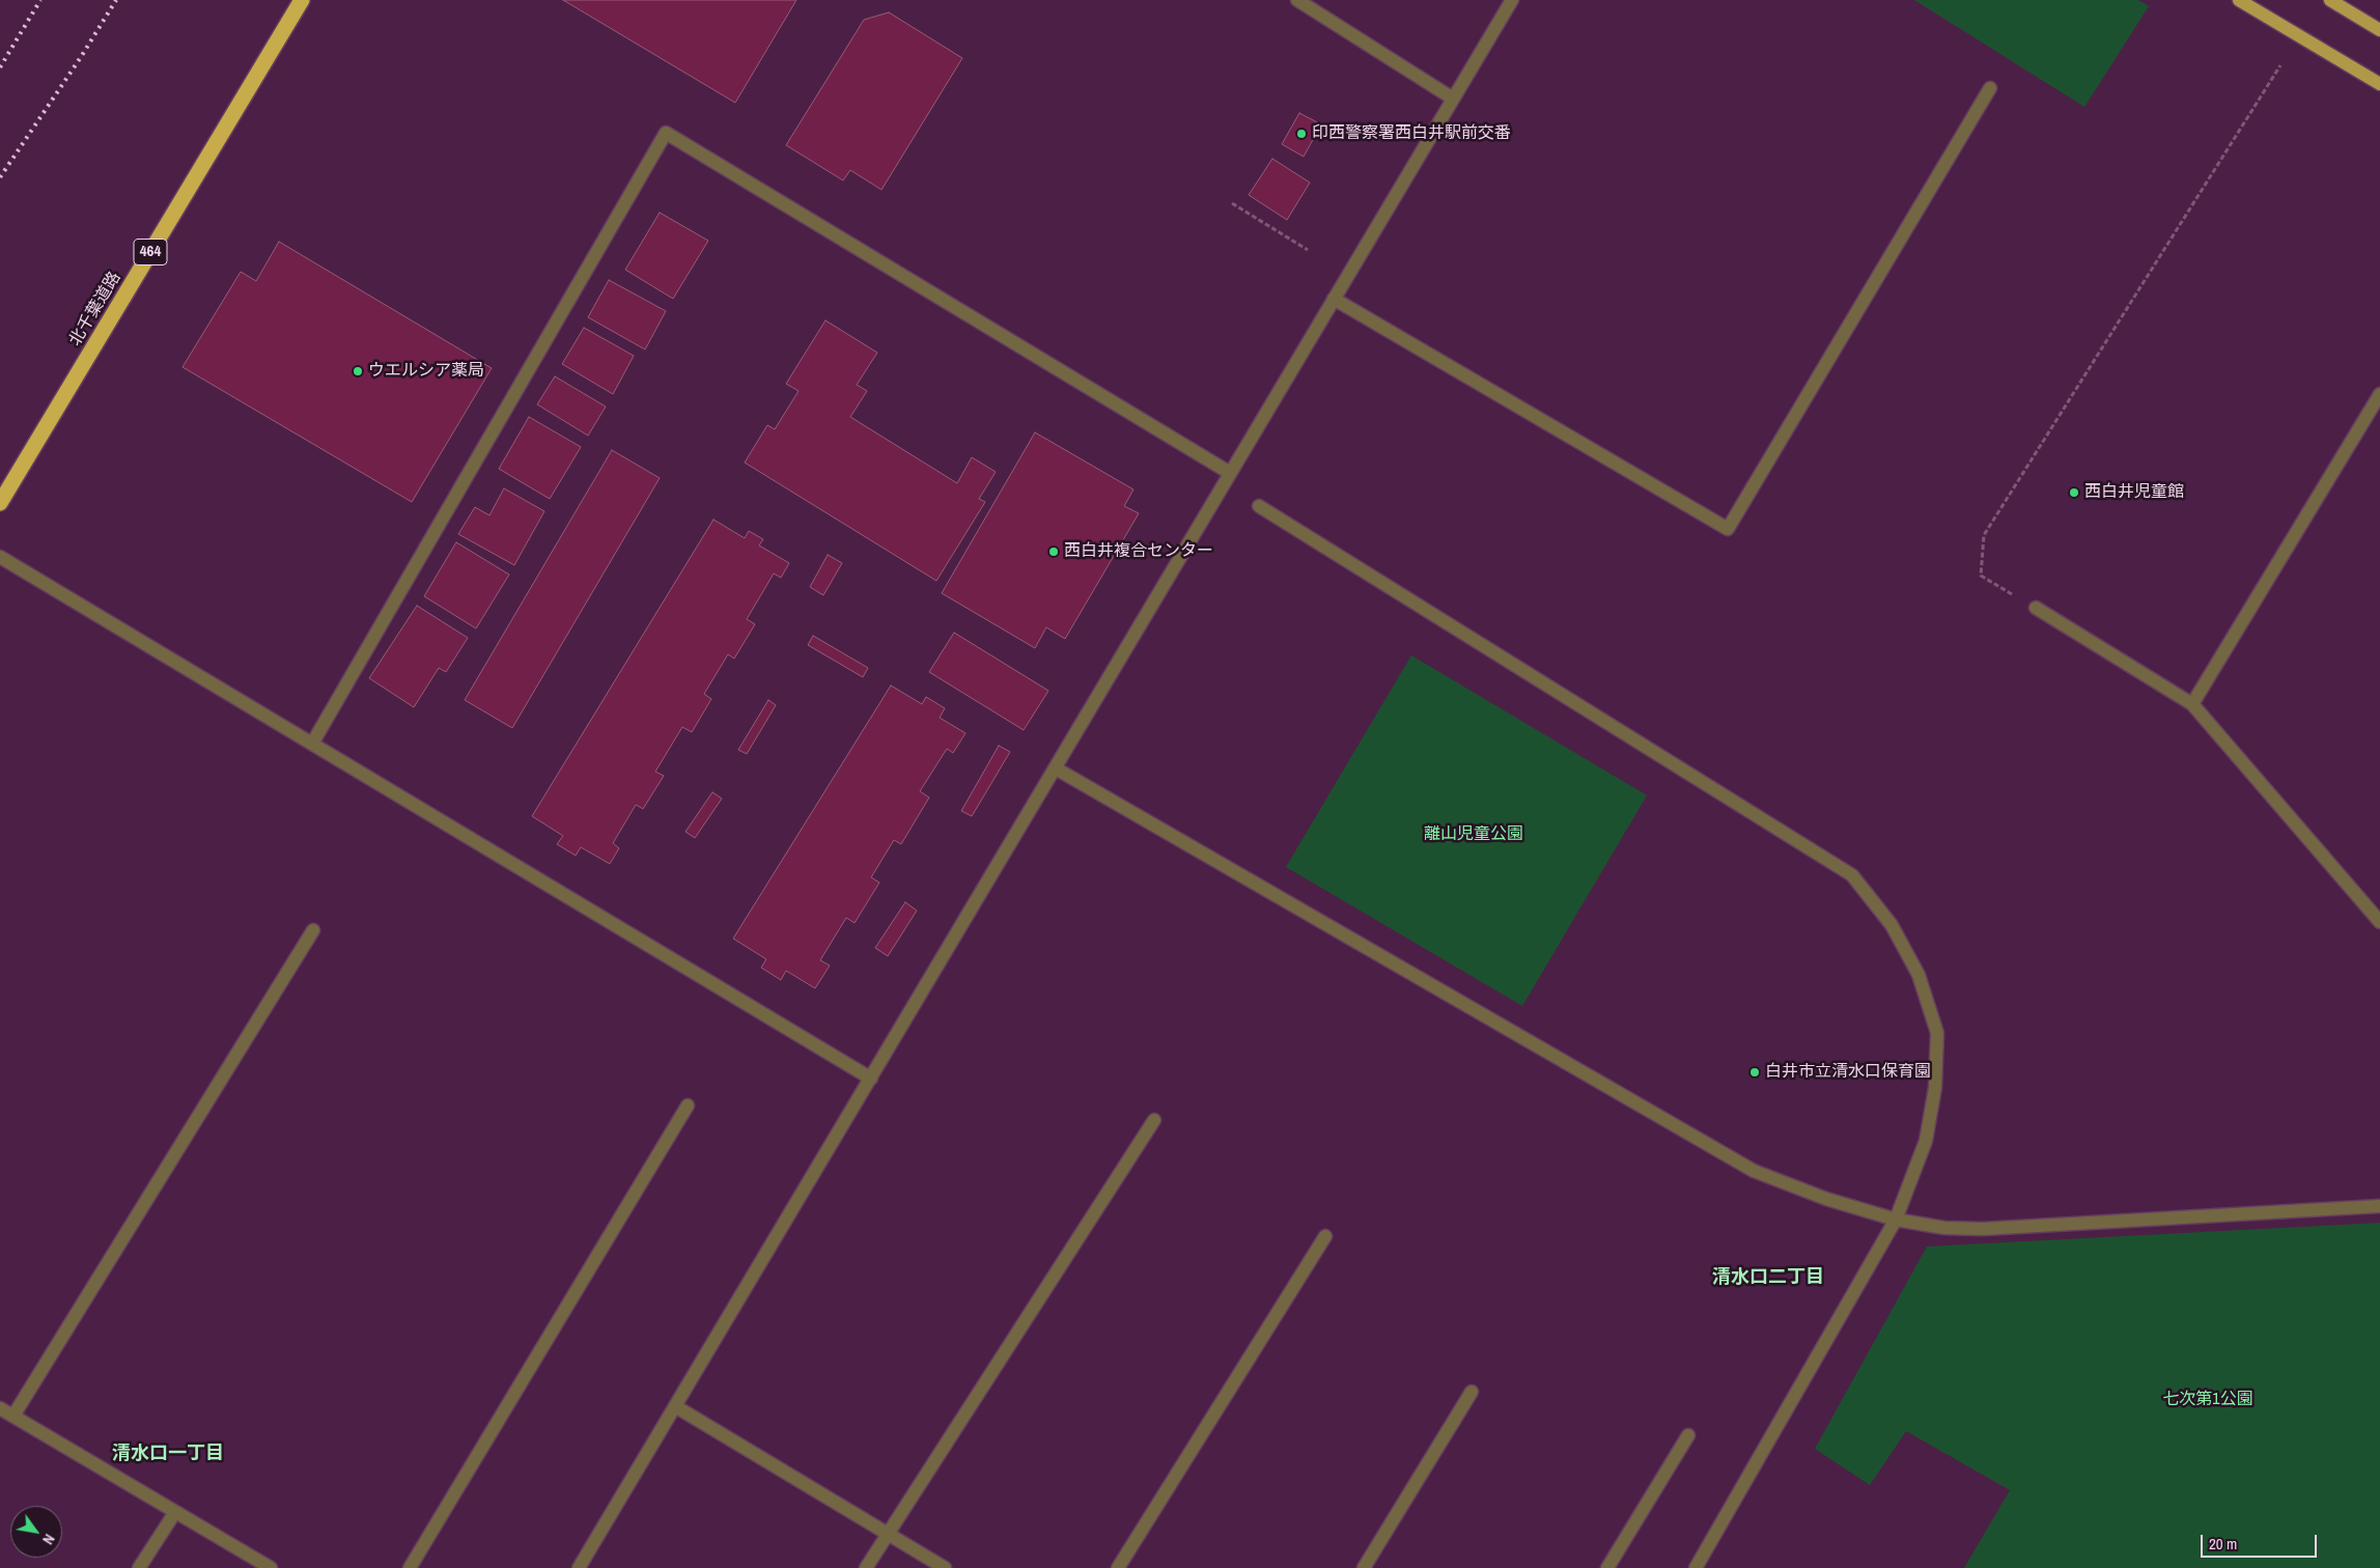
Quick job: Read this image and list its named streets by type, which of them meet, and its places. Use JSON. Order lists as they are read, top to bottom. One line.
{"streets":{"highway":["464","北千葉道路"]},"districts":["清水口二丁目","清水口一丁目"],"parks":["離山児童公園","七次第1公園"],"places":["印西警察署西白井駅前交番","ウエルシア薬局","西白井児童館","西白井複合センター","白井市立清水口保育園"],"scale_bar":"20 m","north":"bottom right"}
